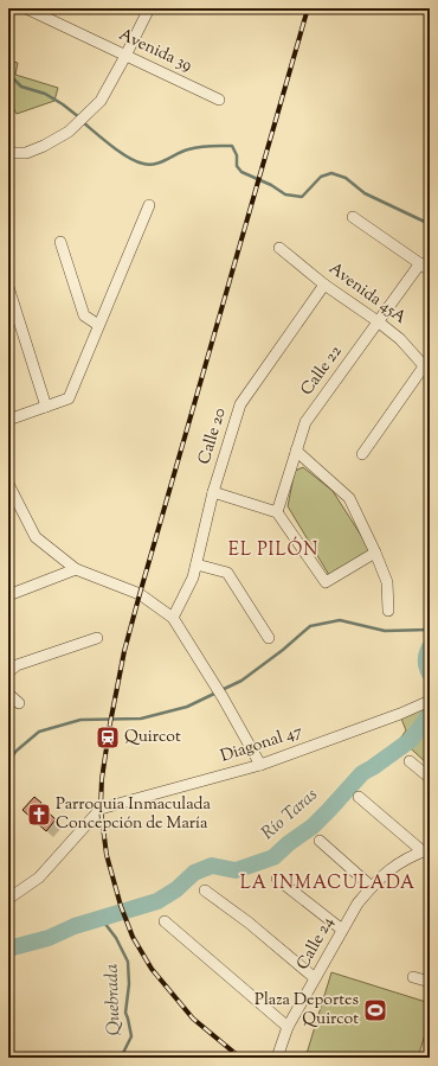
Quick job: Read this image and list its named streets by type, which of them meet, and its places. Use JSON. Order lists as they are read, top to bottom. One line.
{"streets":{"street":["Avenida 39","Avenida 45A","Calle 22","Calle 20","Diagonal 47","Calle 24"]},"crossings":[["Avenida 45A","Calle 22"],["Avenida 45A","Calle 20"]],"districts":["EL PILÓN","LA INMACULADA"],"water":["Río Taras","Quebrada"],"places":{"station":["Quircot"],"church":["Parroquia Inmaculada Concepción de María"],"sports":["Plaza Deportes Quircot"]}}
